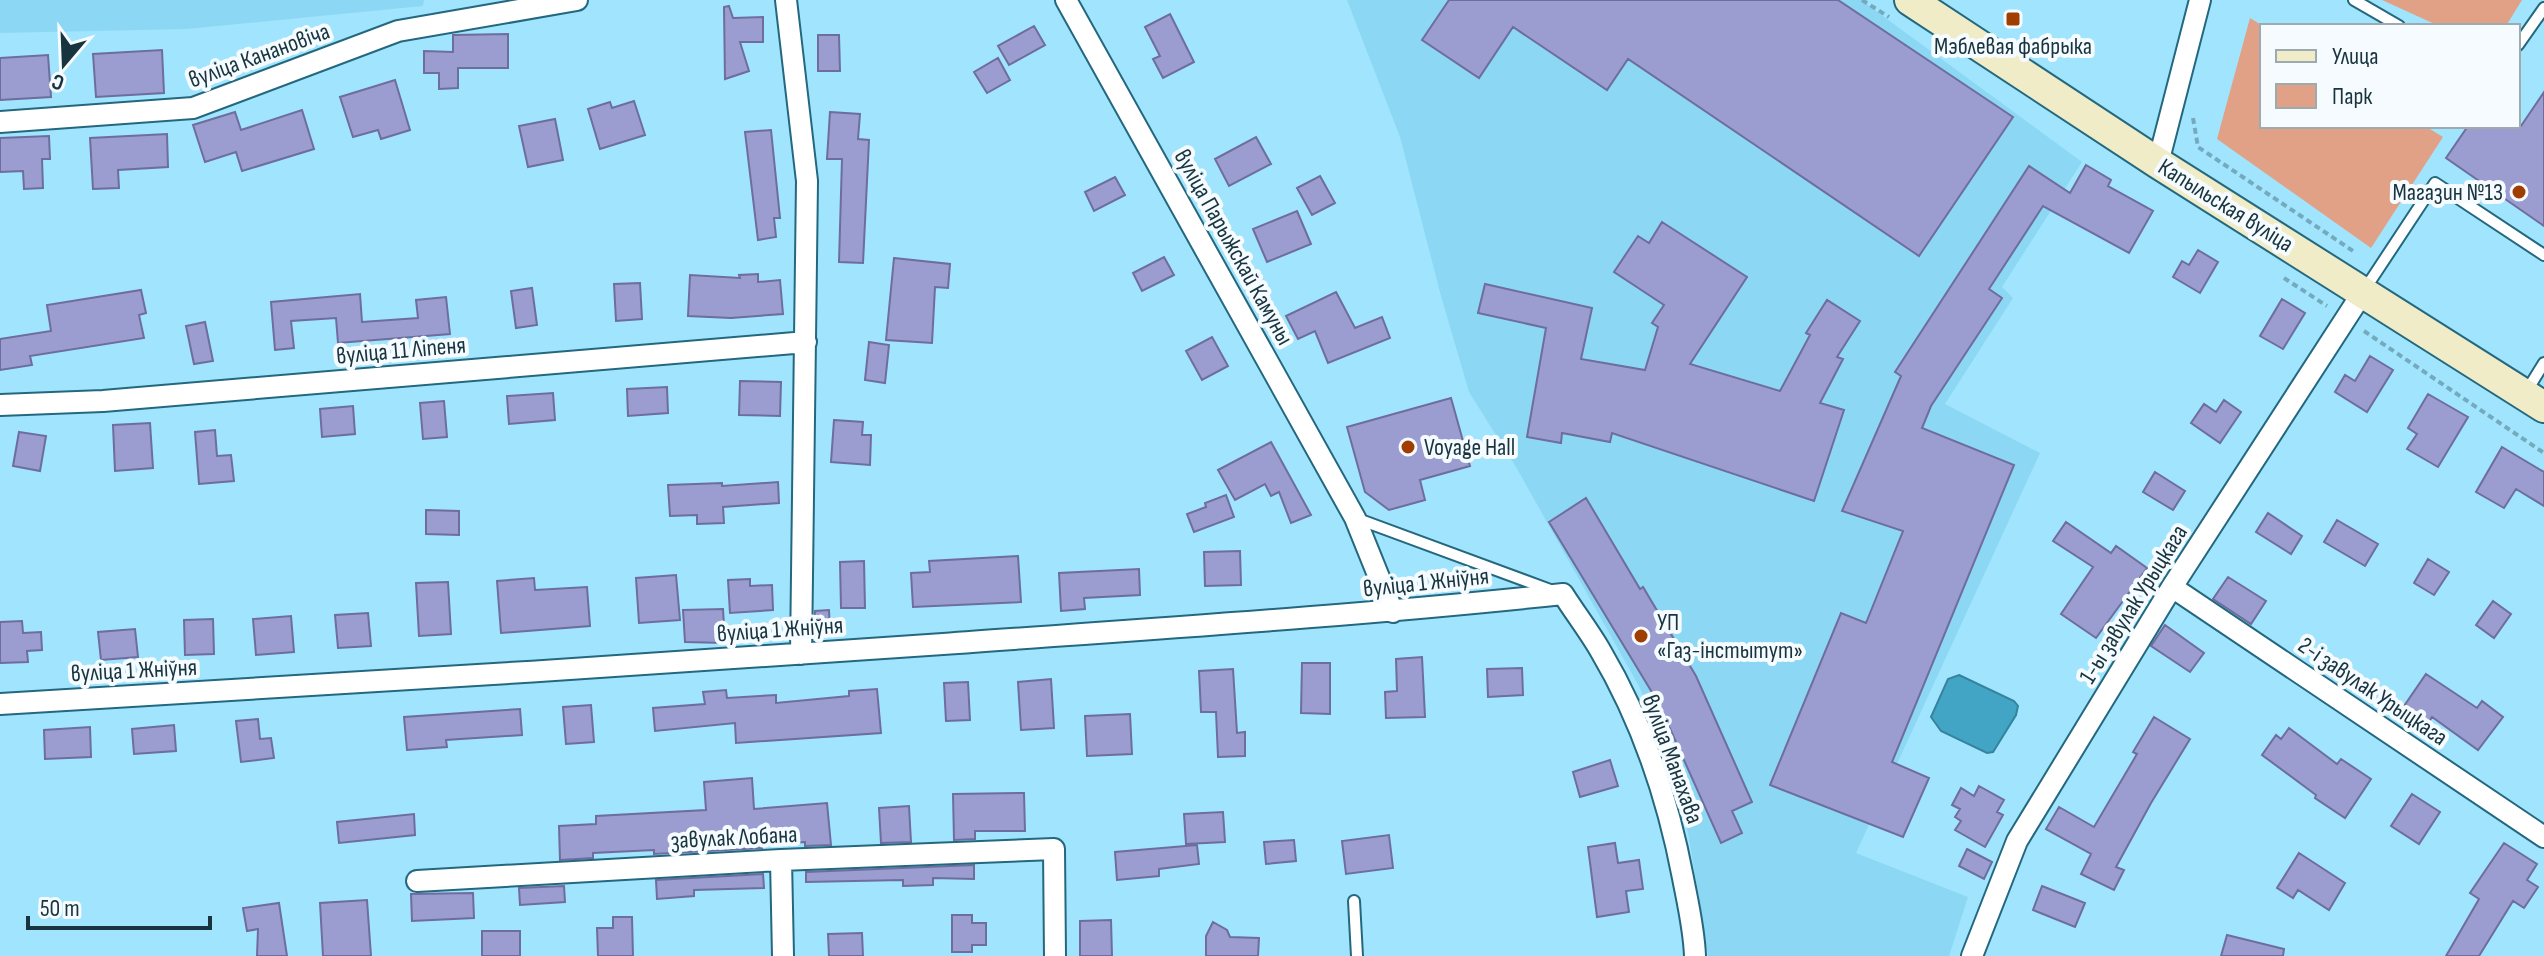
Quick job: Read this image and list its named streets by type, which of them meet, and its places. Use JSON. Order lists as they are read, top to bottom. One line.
{"streets":{"main road":["Капыльская вуліца"],"street":["вуліца Канановіча","вуліца Парыжскай Камуны","вуліца 11 Ліпеня","вуліца 1 Жніўня","1-ы завулак Урыцкага","2-і завулак Урыцкага","вуліца Манахава","завулак Лобана"]},"crossings":[["Капыльская вуліца","1-ы завулак Урыцкага"],["вуліца Парыжскай Камуны","вуліца 1 Жніўня"],["вуліца 1 Жніўня","вуліца Манахава"],["1-ы завулак Урыцкага","2-і завулак Урыцкага"]],"places":{"transit":["Мэблевая фабрыка"],"other":["Магазин №13","Voyage Hall","УП «Газ-інстытут»"]},"legend":["Улица","Парк"],"scale_bar":"50 m","north":"bottom"}
